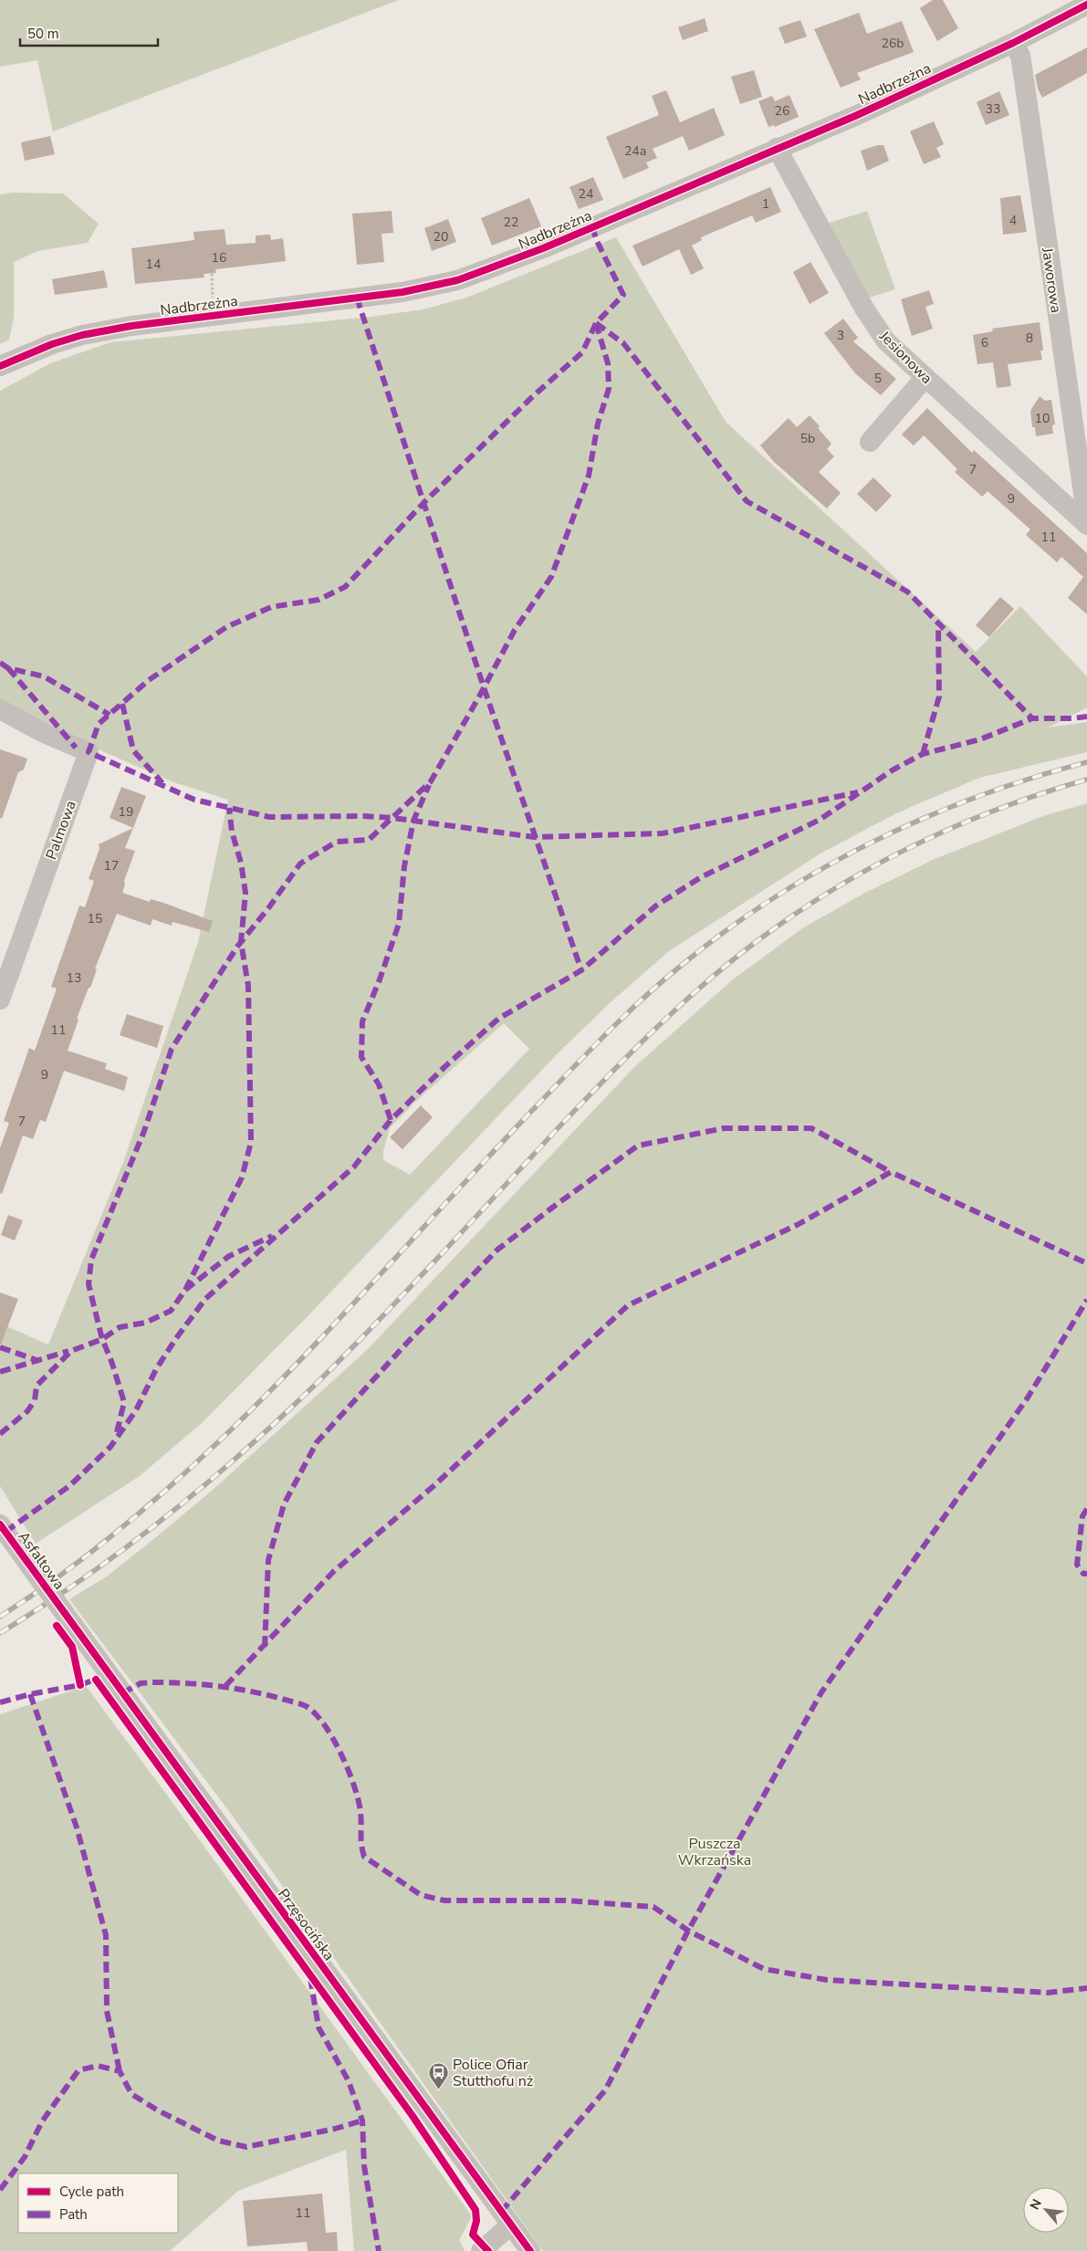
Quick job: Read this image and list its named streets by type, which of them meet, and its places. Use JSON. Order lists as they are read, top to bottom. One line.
{"streets":{"street":["Nadbrzeżna","Jaworowa","Jesionowa","Palmowa","Asfaltowa","Przęsocińska"]},"crossings":[["Nadbrzeżna","Jaworowa"],["Nadbrzeżna","Jesionowa"],["Asfaltowa","Przęsocińska"]],"parks":["Puszcza Wkrzańska"],"places":{"bus stop":["Police Ofiar Stutthofu nż"]},"house_numbers":["26b","33","26","24a","24","1","4","22","20","16","14","3","8","6","5","10","5b","7","9","11","19","17","15","13","11","9","7","11"],"legend":["Cycle path","Path"],"scale_bar":"50 m","north":"top left"}
